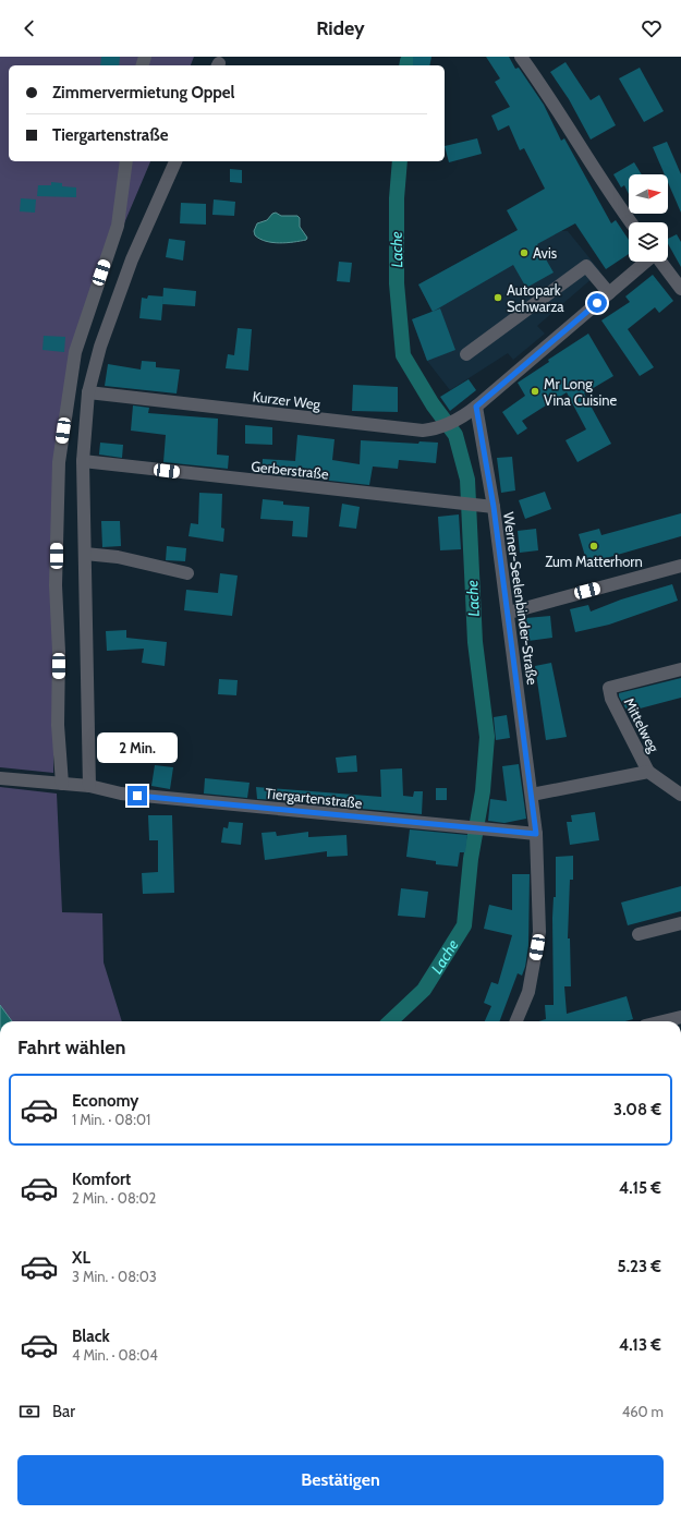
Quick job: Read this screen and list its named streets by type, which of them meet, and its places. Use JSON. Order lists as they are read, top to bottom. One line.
{"streets":{"street":["Kurzer Weg","Gerberstraße","Werner-Seelenbinder-Straße","Mittelweg","Tiergartenstraße"]},"crossings":[["Kurzer Weg","Werner-Seelenbinder-Straße"],["Gerberstraße","Werner-Seelenbinder-Straße"],["Werner-Seelenbinder-Straße","Mittelweg"],["Werner-Seelenbinder-Straße","Tiergartenstraße"]],"water":["Lache"],"places":["Avis","Autopark Schwarza","Mr Long Vina Cuisine","Zum Matterhorn"],"north":"right","page":{"header":"Ridey","banner":["Zimmervermietung Oppel","Tiergartenstraße"],"bubble":"2 Min.","heading":"Fahrt wählen","list":[{"name":"Economy","note":"1 Min. · 08:01","value":"3.08 €"},{"name":"Komfort","note":"2 Min. · 08:02","value":"4.15 €"},{"name":"XL","note":"3 Min. · 08:03","value":"5.23 €"},{"name":"Black","note":"4 Min. · 08:04","value":"4.13 €"}],"pay":["Bar","460 m"],"buttons":"Bestätigen"}}
